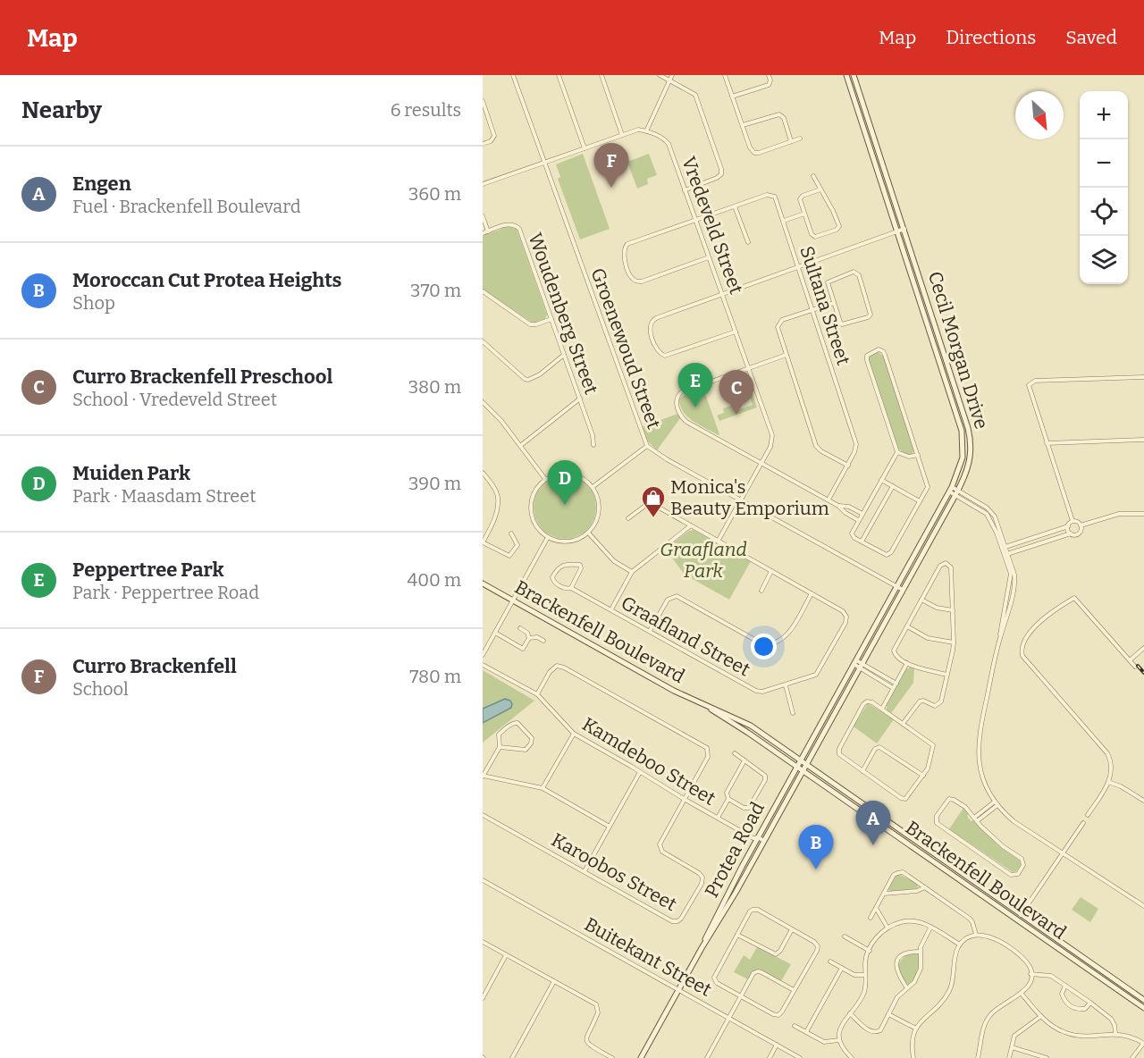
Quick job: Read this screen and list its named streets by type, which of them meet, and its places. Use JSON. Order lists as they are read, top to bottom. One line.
{"streets":{"street":["Vredeveld Street","Sultana Street","Woudenberg Street","Groenewoud Street","Cecil Morgan Drive","Brackenfell Boulevard","Graafland Street","Kamdeboo Street","Protea Road","Karoobos Street","Buitekant Street"]},"crossings":[["Vredeveld Street","Sultana Street"],["Vredeveld Street","Groenewoud Street"],["Vredeveld Street","Graafland Street"],["Groenewoud Street","Cecil Morgan Drive"],["Cecil Morgan Drive","Brackenfell Boulevard"],["Cecil Morgan Drive","Protea Road"],["Brackenfell Boulevard","Protea Road"],["Kamdeboo Street","Protea Road"],["Kamdeboo Street","Karoobos Street"],["Protea Road","Buitekant Street"]],"parks":["Graafland Park"],"places":{"shop":["Monica's Beauty Emporium"]},"north":"bottom right","page":{"header":"Map","nav":["Map","Directions","Saved"],"heading":["Nearby","6 results"],"map_buttons":["+","−"],"pins":["F","E","C","D","A","B"],"list":[{"mark":"A","name":"Engen","note":"Fuel · Brackenfell Boulevard","value":"360 m"},{"mark":"B","name":"Moroccan Cut Protea Heights","note":"Shop","value":"370 m"},{"mark":"C","name":"Curro Brackenfell Preschool","note":"School · Vredeveld Street","value":"380 m"},{"mark":"D","name":"Muiden Park","note":"Park · Maasdam Street","value":"390 m"},{"mark":"E","name":"Peppertree Park","note":"Park · Peppertree Road","value":"400 m"},{"mark":"F","name":"Curro Brackenfell","note":"School","value":"780 m"}]}}
